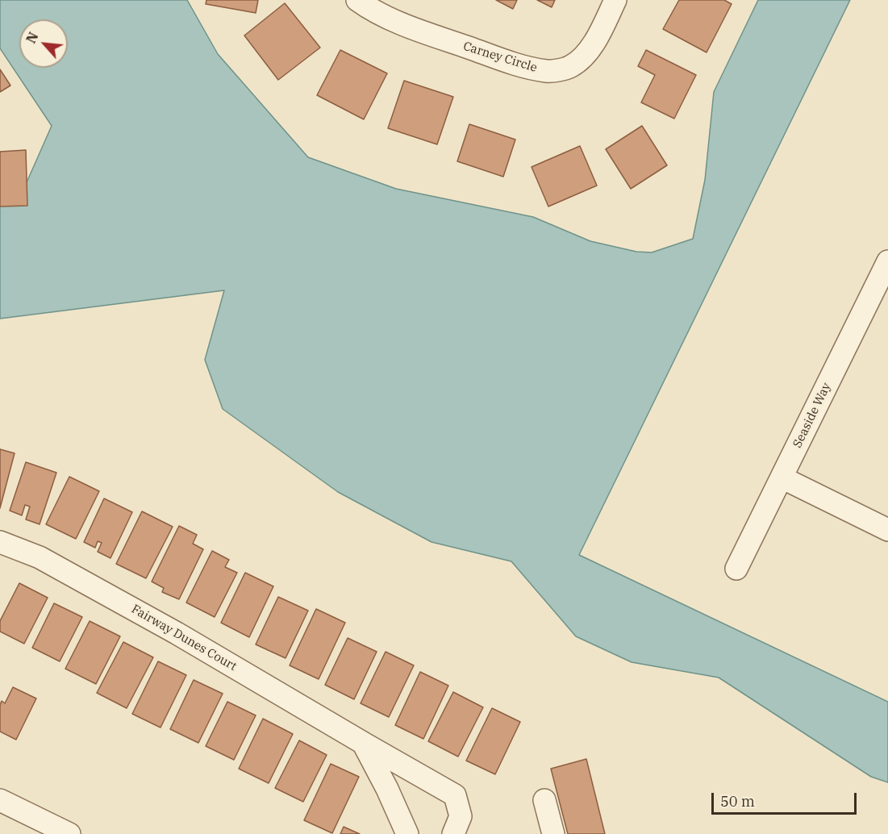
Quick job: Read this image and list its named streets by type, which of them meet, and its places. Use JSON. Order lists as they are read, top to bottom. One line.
{"streets":{"street":["Carney Circle","Seaside Way","Fairway Dunes Court"]},"scale_bar":"50 m","north":"top left"}
